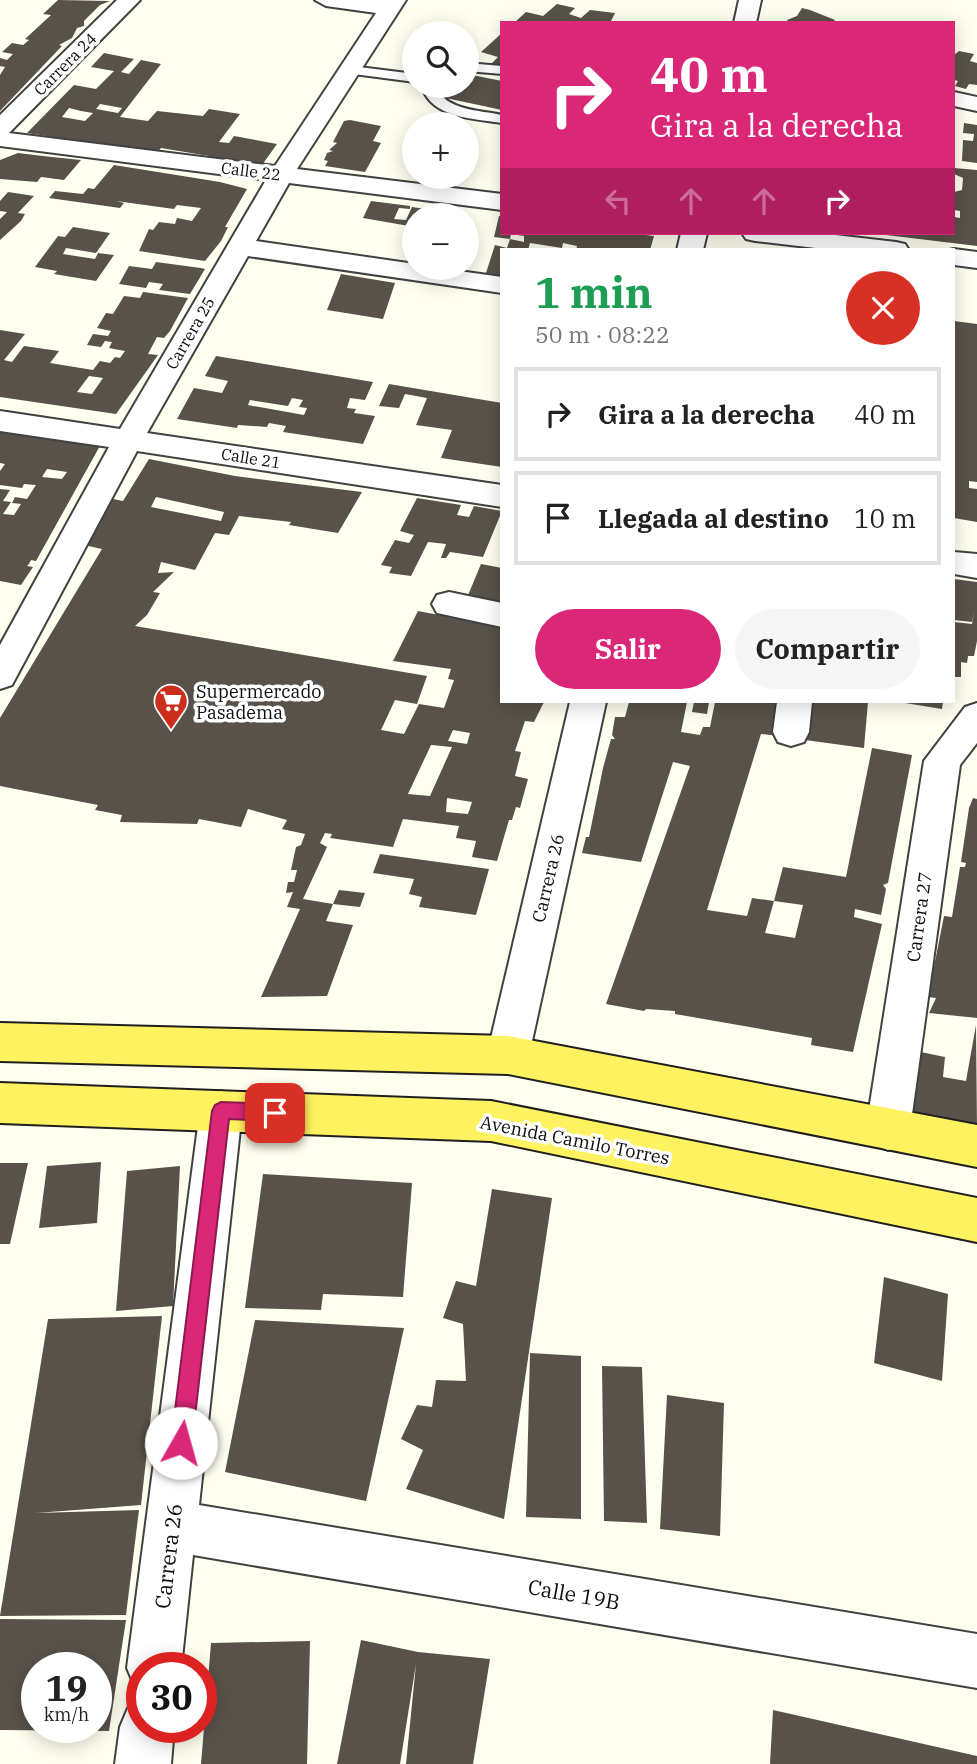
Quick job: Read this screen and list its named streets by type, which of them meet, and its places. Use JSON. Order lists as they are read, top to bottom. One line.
{"streets":{"main road":["Avenida Camilo Torres"],"street":["Carrera 24","Calle 22","Carrera 25","Calle 21","Carrera 26","Carrera 27","Calle 19B"]},"crossings":[["Calle 22","Carrera 25"],["Carrera 25","Calle 21"],["Carrera 26","Avenida Camilo Torres"],["Carrera 26","Calle 19B"]],"places":{"supermarket":["Supermercado Pasadema"]},"page":{"map_buttons":["+","−"],"turn":["40 m","Gira a la derecha"],"heading":["1 min","50 m · 08:22"],"list":[{"name":"Gira a la derecha","value":"40 m"},{"name":"Llegada al destino","value":"10 m"}],"buttons":["Salir","Compartir"],"speed":"19 km/h","limit":"30"}}
